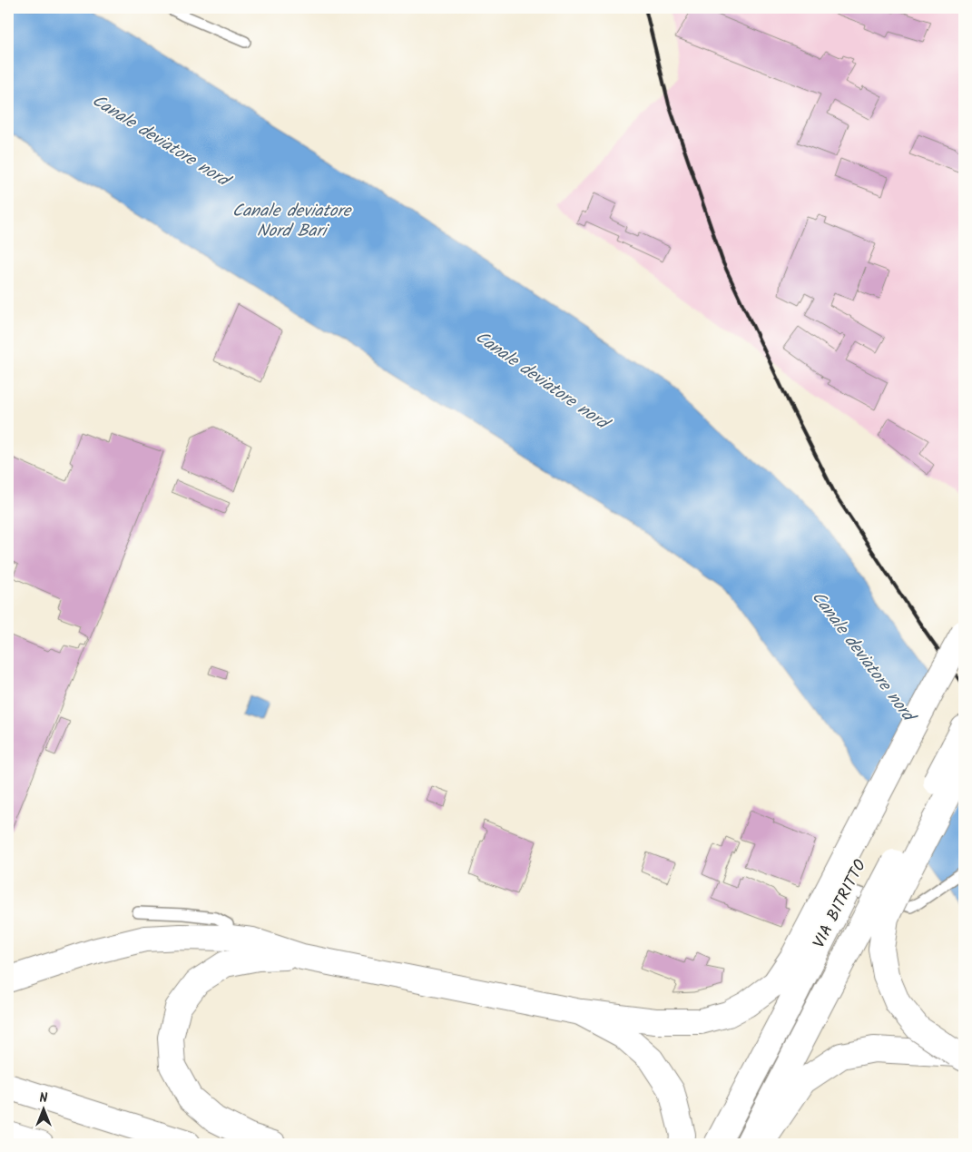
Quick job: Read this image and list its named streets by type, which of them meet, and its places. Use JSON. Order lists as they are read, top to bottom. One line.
{"streets":{"main road":["VIA BITRITTO"]},"water":["Canale deviatore nord","Canale deviatore Nord Bari"],"north":"top"}
